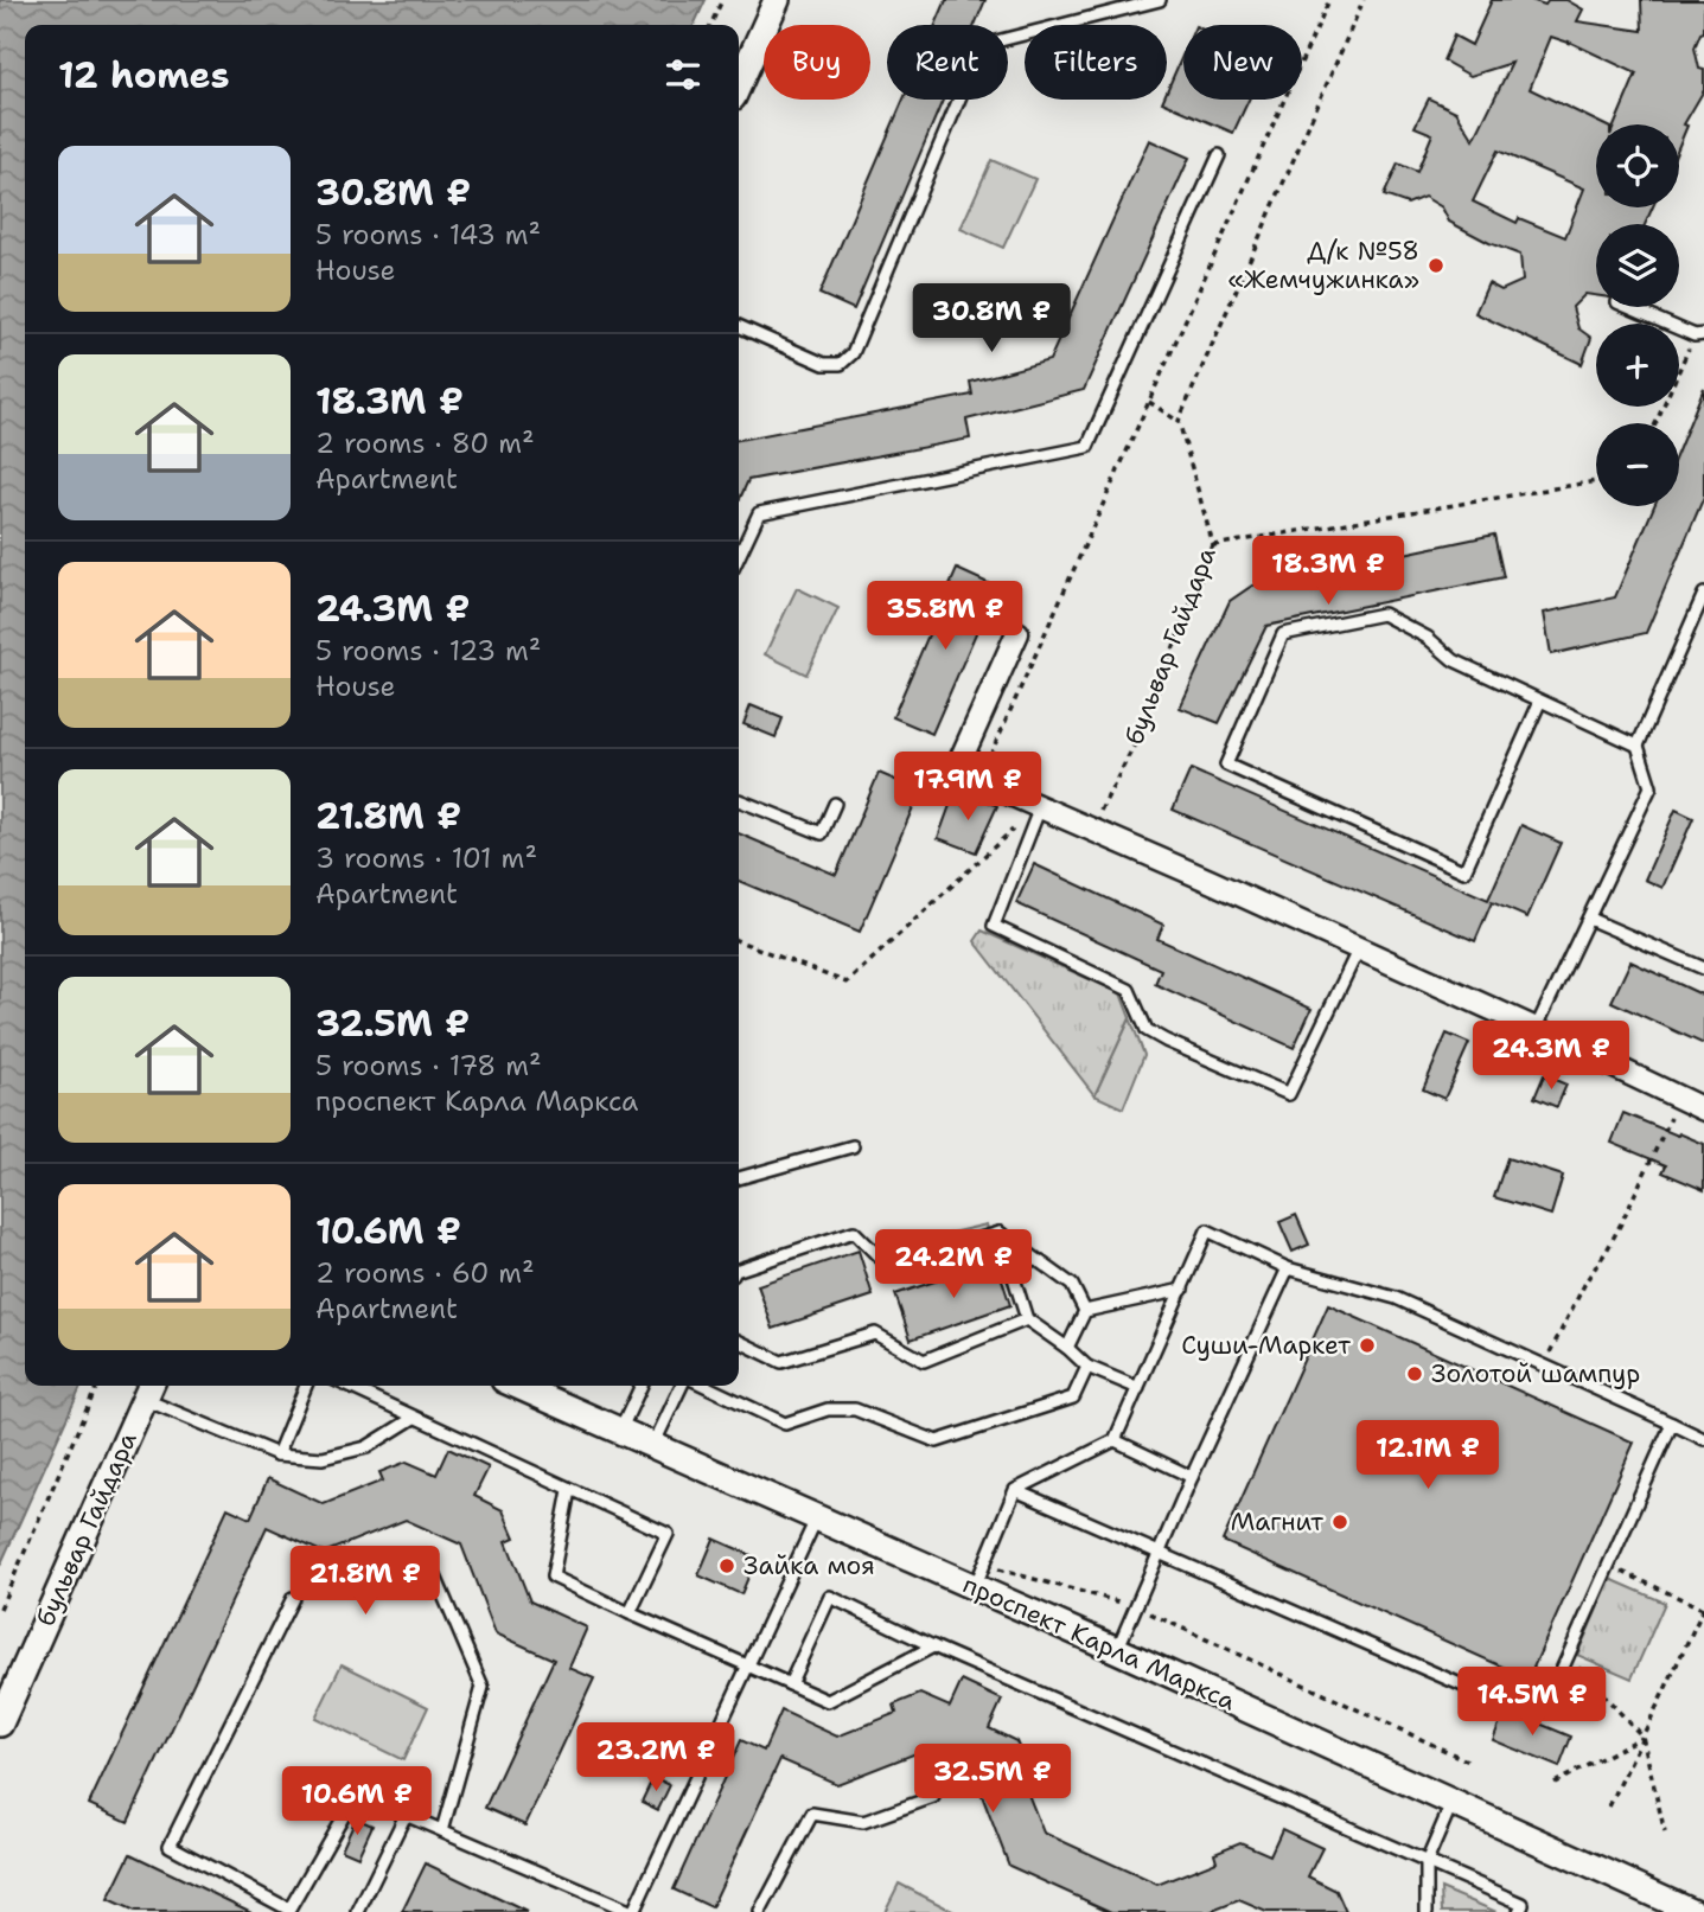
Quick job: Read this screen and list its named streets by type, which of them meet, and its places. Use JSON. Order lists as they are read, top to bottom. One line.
{"streets":{"street":["бульвар Гайдара","проспект Карла Маркса"]},"places":["Д/к №58 «Жемчужинка»","Суши-Маркет","Золотой шампур","Магнит","Зайка моя"],"page":{"chip":["Buy","Rent","Filters","New"],"heading":"12 homes","map_buttons":["+","−"],"list":[{"name":"30.8M ₽","note":"5 rooms · 143 m² · House"},{"name":"18.3M ₽","note":"2 rooms · 80 m² · Apartment"},{"name":"24.3M ₽","note":"5 rooms · 123 m² · House"},{"name":"21.8M ₽","note":"3 rooms · 101 m² · Apartment"},{"name":"32.5M ₽","note":"5 rooms · 178 m² · проспект Карла Маркса"},{"name":"10.6M ₽","note":"2 rooms · 60 m² · Apartment"}],"price":["30.8M ₽","18.3M ₽","35.8M ₽","17.9M ₽","24.3M ₽","24.2M ₽","12.1M ₽","21.8M ₽","14.5M ₽","23.2M ₽","32.5M ₽","10.6M ₽"]}}
